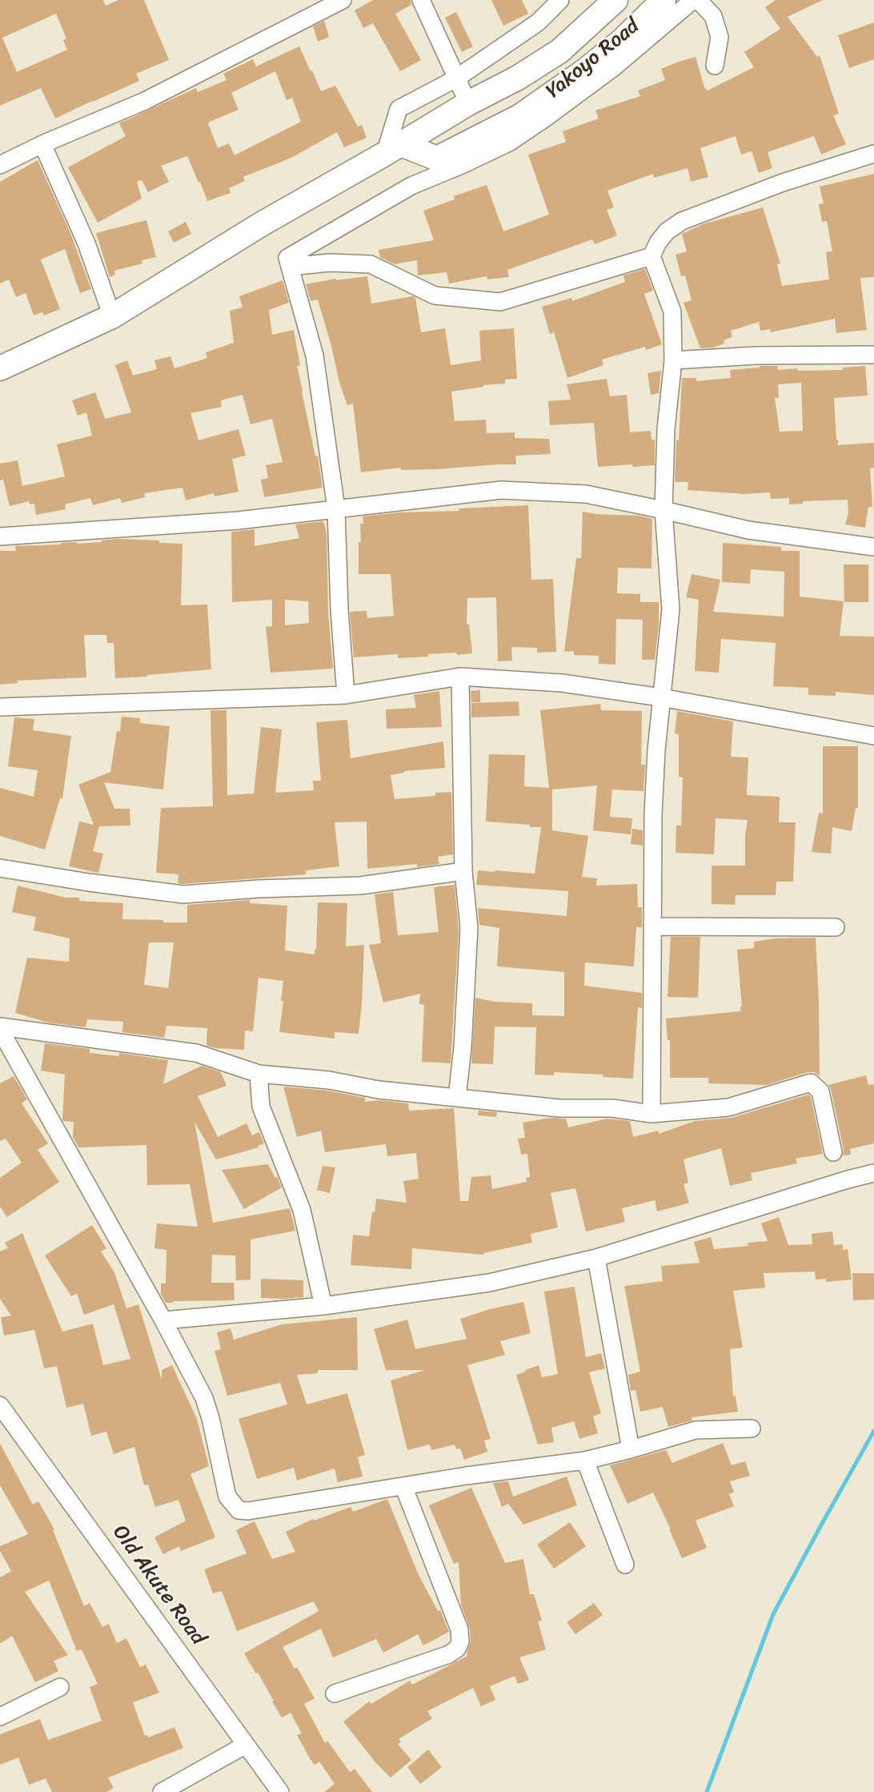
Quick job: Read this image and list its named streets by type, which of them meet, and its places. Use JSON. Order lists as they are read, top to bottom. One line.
{"streets":{"main road":["Yakoyo Road"],"street":["Old Akute Road"]}}
